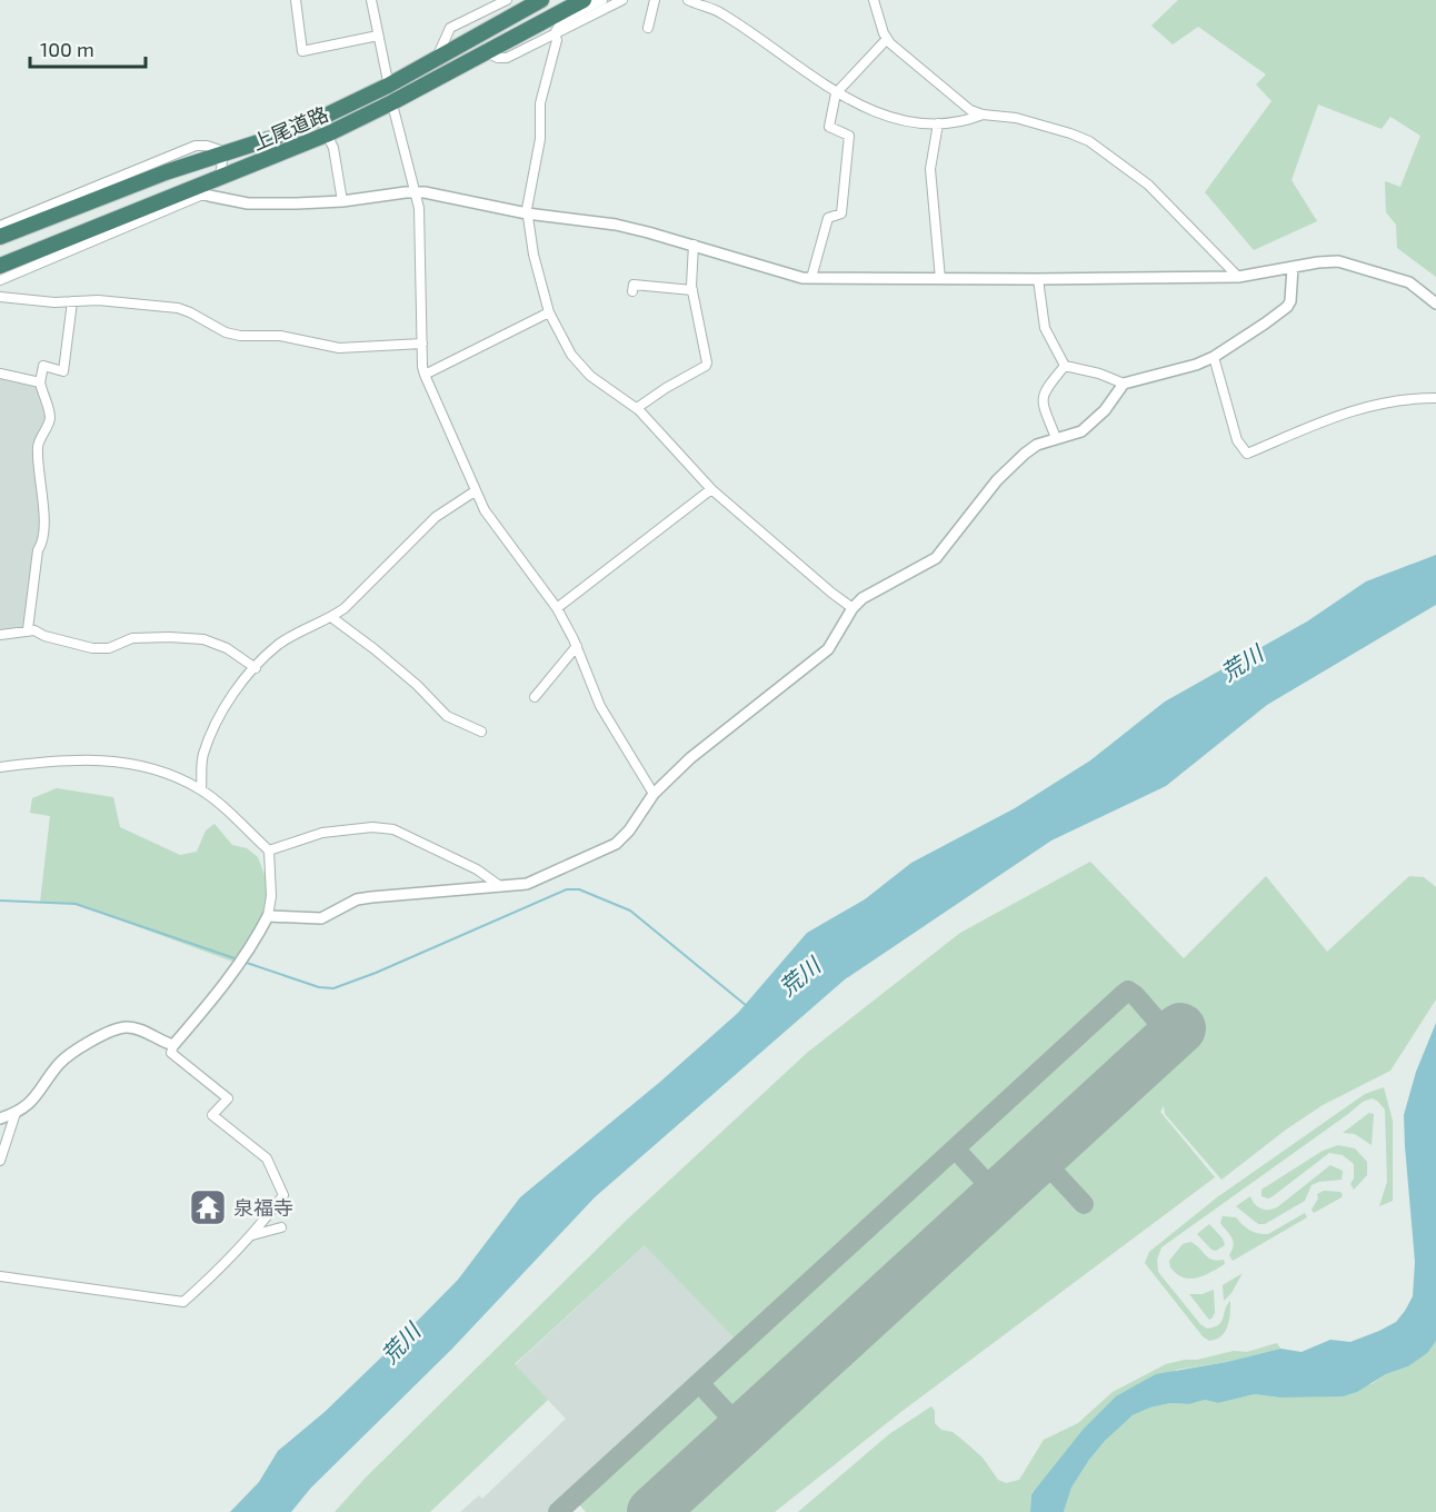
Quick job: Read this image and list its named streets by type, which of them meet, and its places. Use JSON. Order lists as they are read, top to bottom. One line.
{"streets":{"highway":["上尾道路"]},"water":["荒川"],"places":{"temple":["泉福寺"]},"scale_bar":"100 m"}
